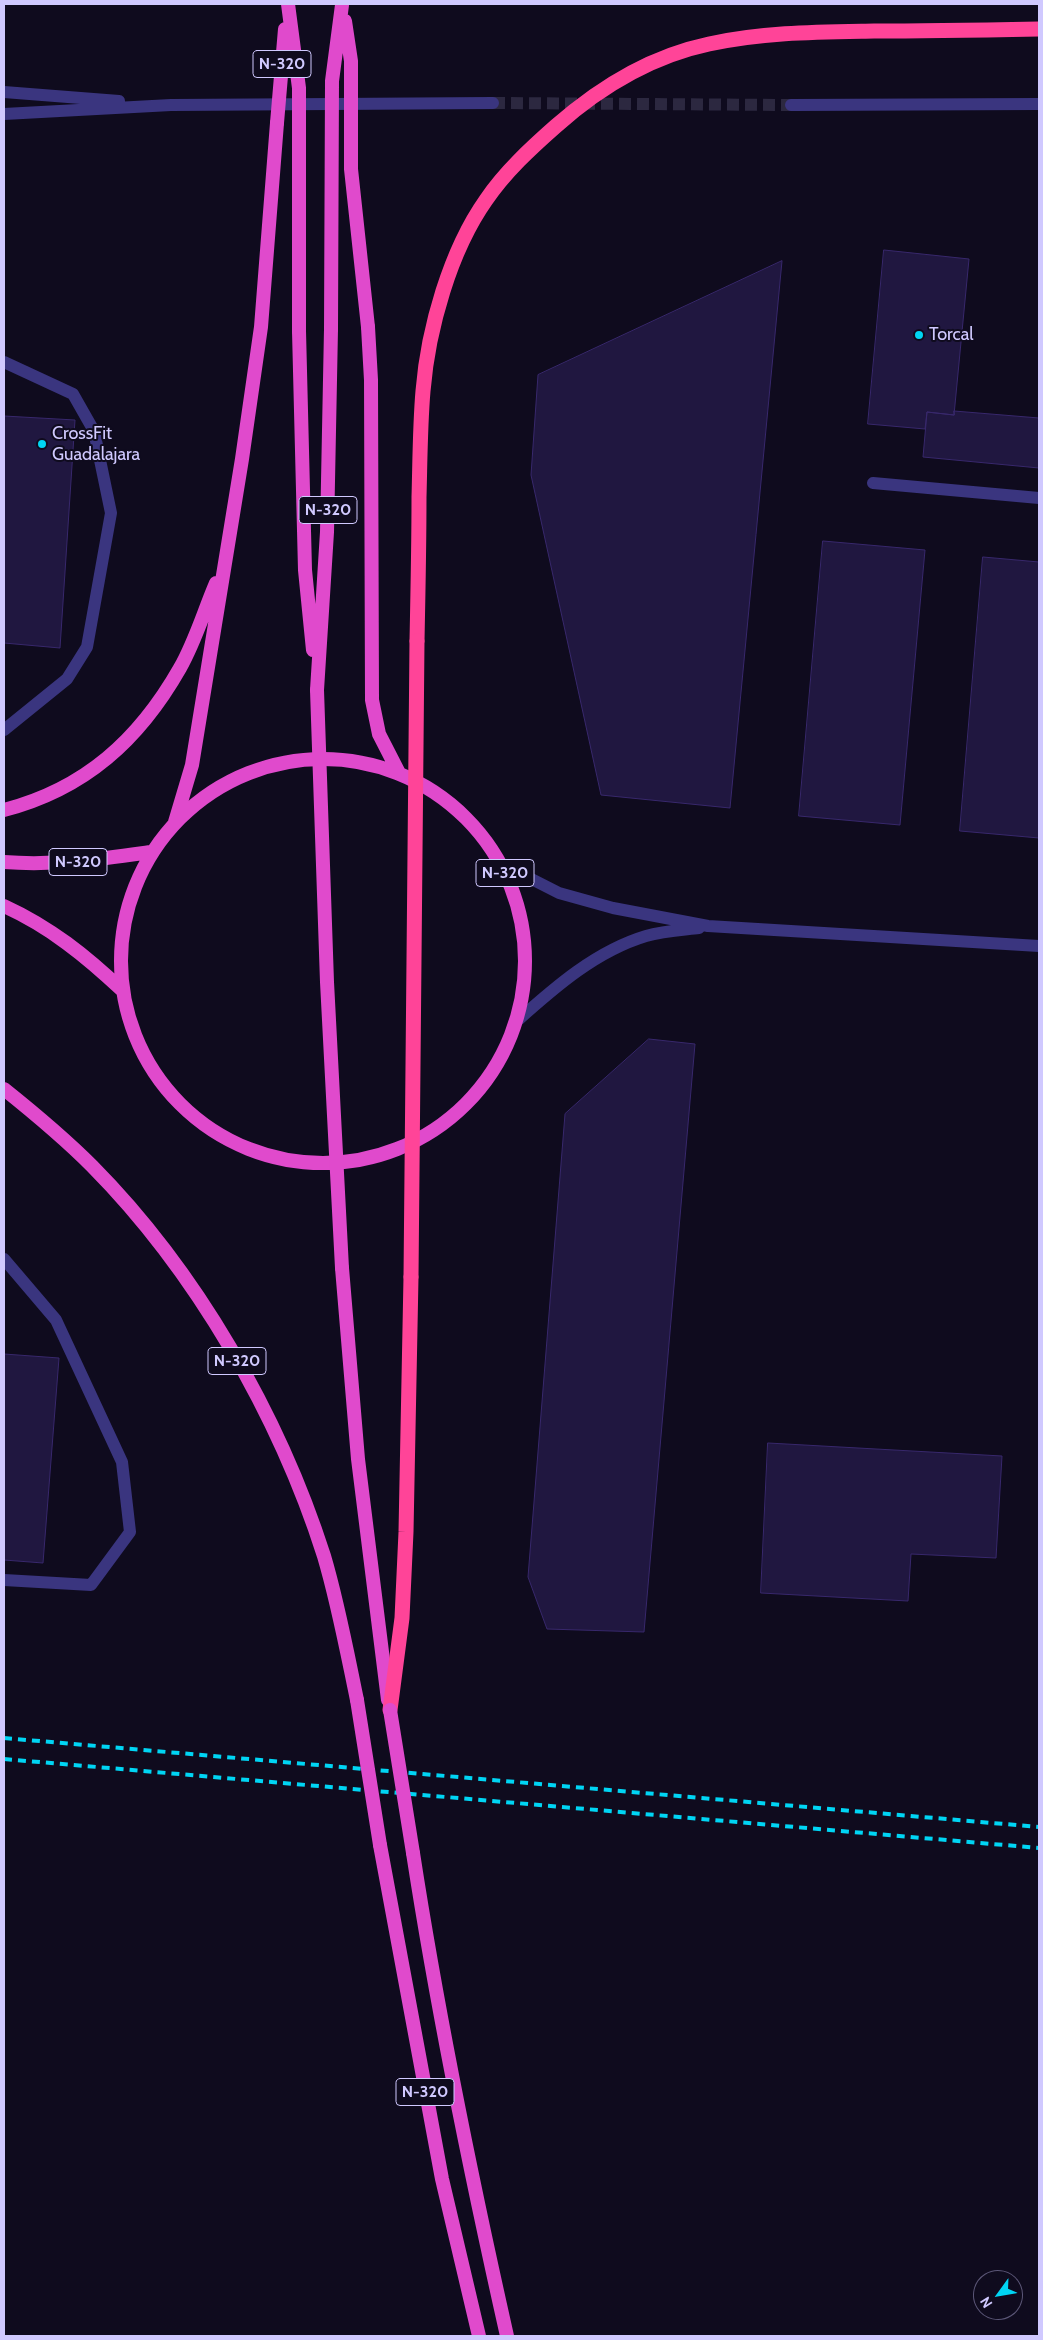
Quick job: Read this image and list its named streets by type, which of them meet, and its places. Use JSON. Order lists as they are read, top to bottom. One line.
{"streets":{"highway":["N-320"]},"places":["Torcal","CrossFit Guadalajara"],"north":"bottom left"}
